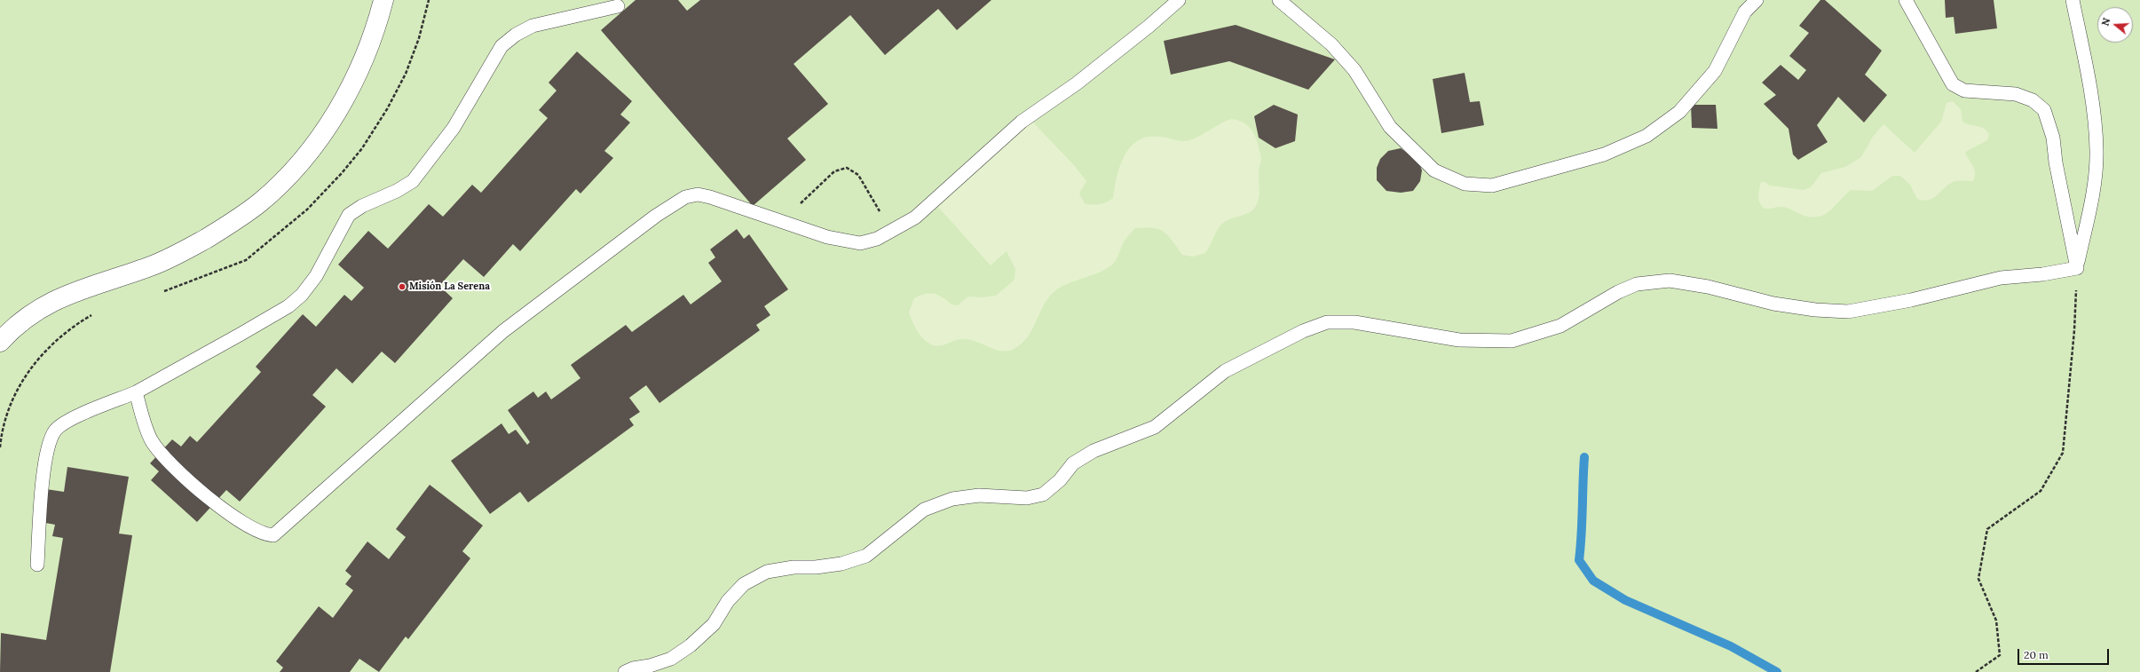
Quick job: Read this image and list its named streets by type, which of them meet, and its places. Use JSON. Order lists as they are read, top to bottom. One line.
{"places":["Misión La Serena"],"scale_bar":"20 m","north":"left"}
